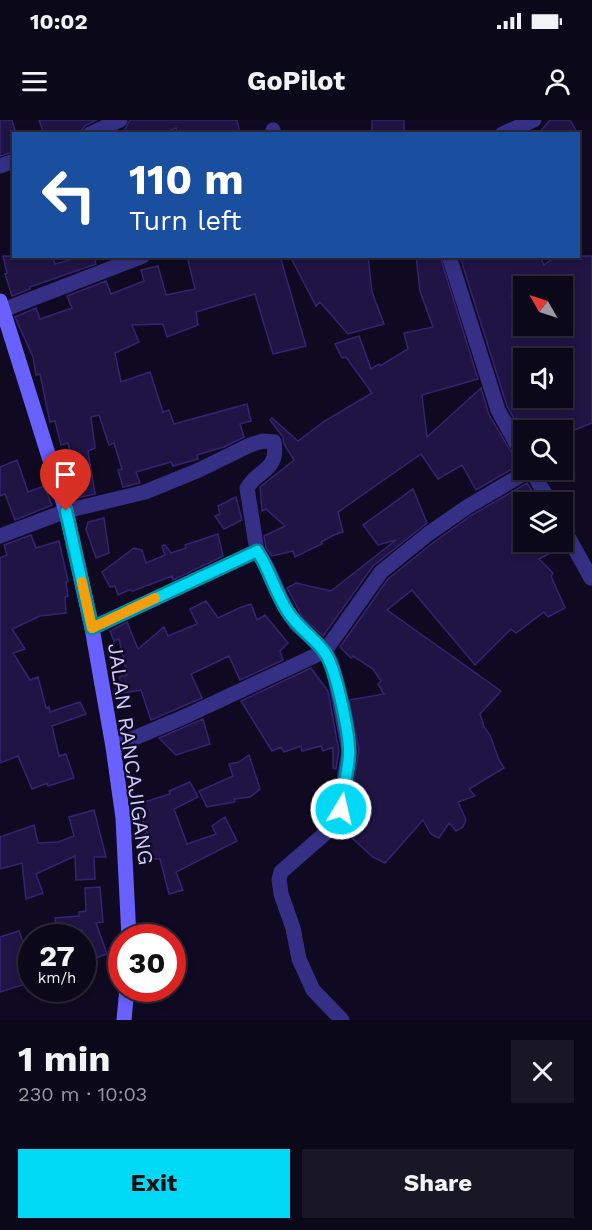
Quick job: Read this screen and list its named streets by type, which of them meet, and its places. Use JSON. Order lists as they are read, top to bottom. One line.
{"streets":{"main road":["JALAN RANCAJIGANG"]},"north":"top left","page":{"status":"10:02","header":"GoPilot","turn":["110 m","Turn left"],"speed":"27 km/h","limit":"30","heading":["1 min","230 m · 10:03"],"buttons":["Exit","Share"]}}
